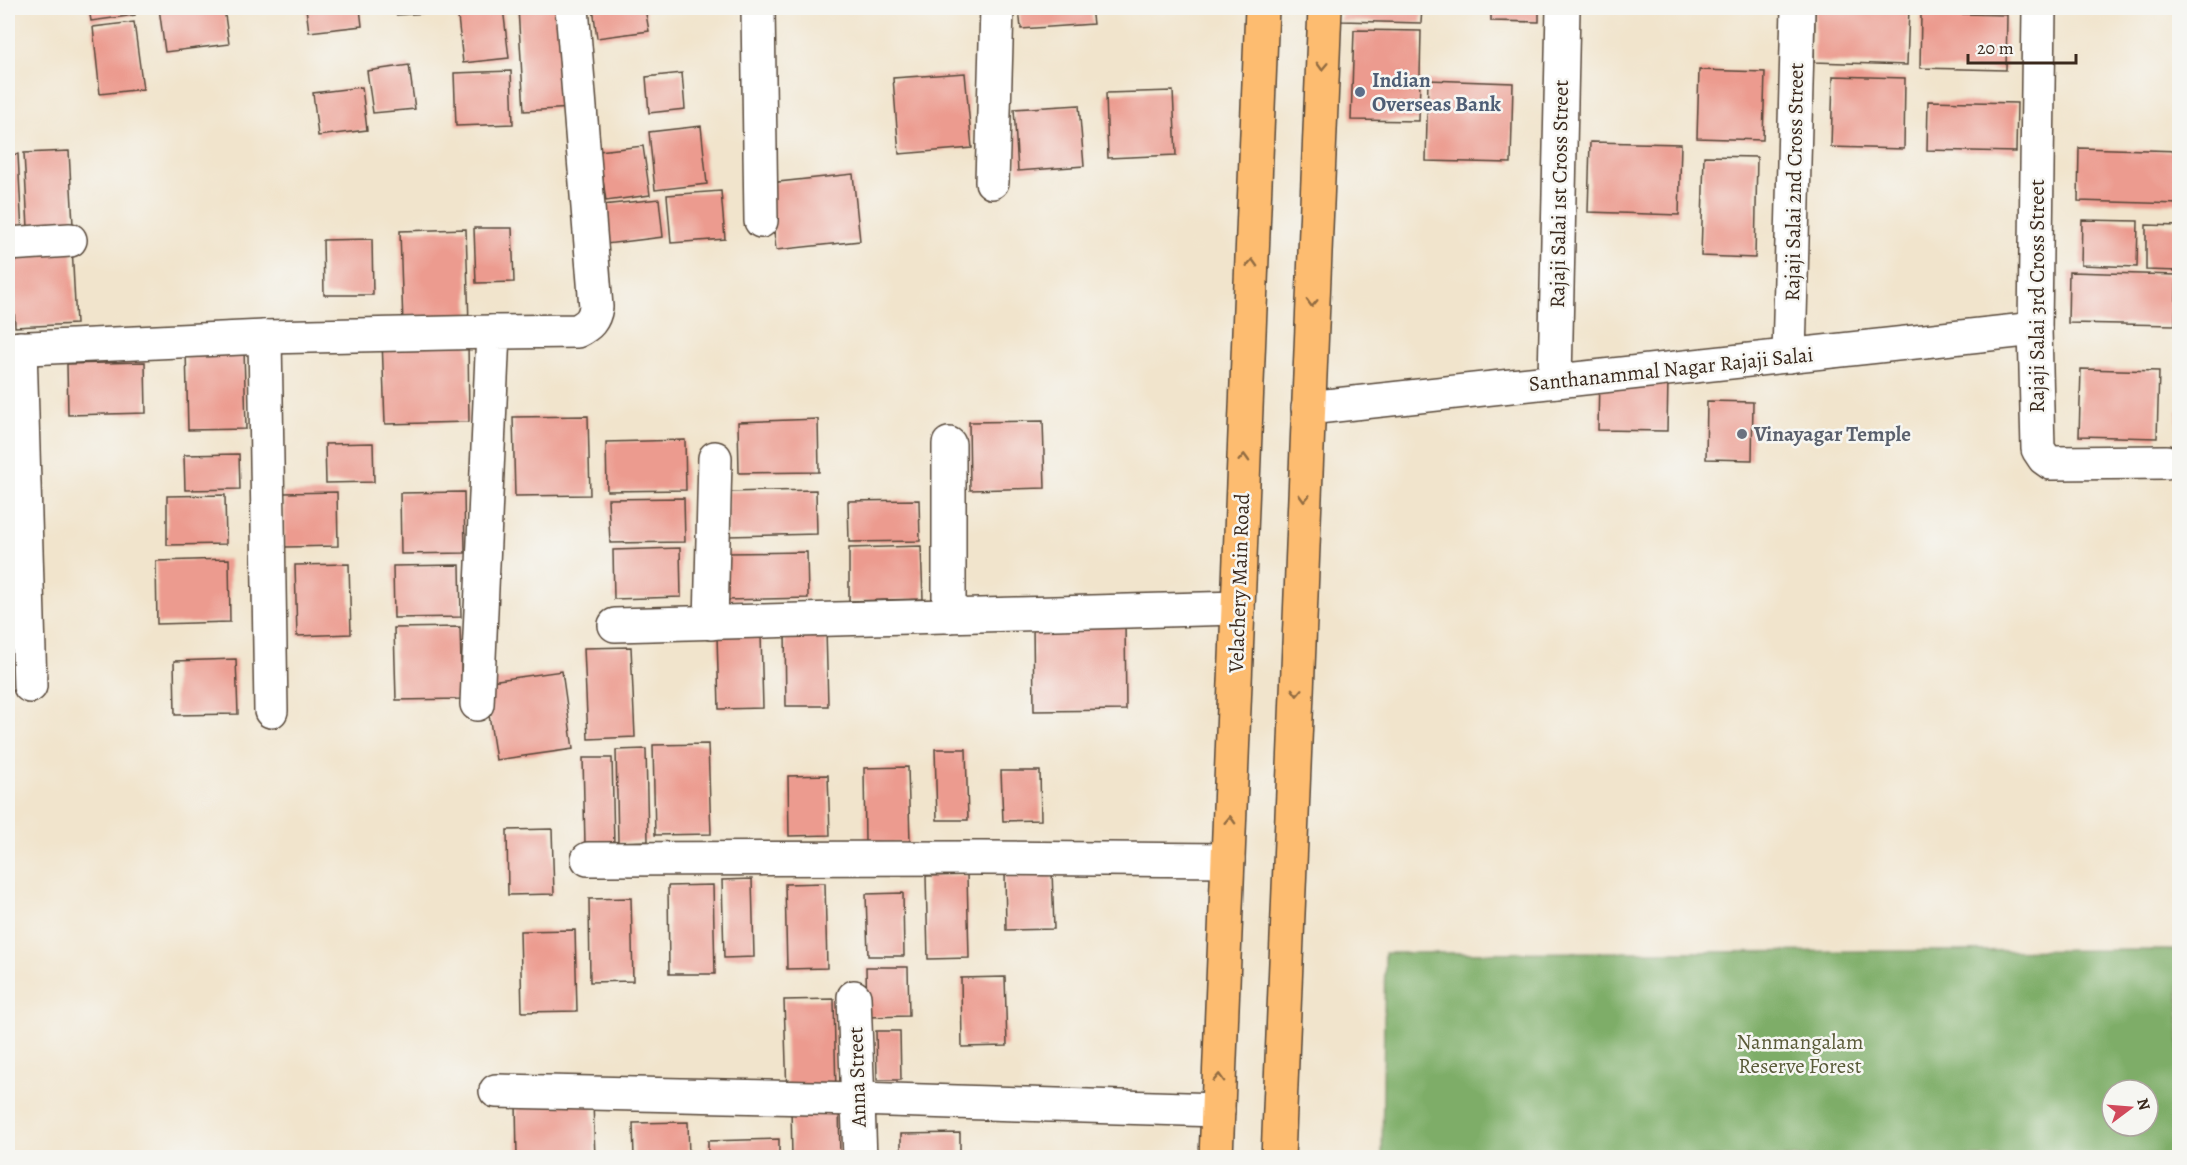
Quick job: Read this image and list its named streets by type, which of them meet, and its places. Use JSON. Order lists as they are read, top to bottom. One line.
{"streets":{"main road":["Velachery Main Road"],"street":["Rajaji Salai 2nd Cross Street","Rajaji Salai 1st Cross Street","Rajaji Salai 3rd Cross Street","Santhanammal Nagar Rajaji Salai","Anna Street"]},"crossings":[["Rajaji Salai 2nd Cross Street","Santhanammal Nagar Rajaji Salai"],["Rajaji Salai 1st Cross Street","Santhanammal Nagar Rajaji Salai"],["Rajaji Salai 3rd Cross Street","Santhanammal Nagar Rajaji Salai"]],"parks":["Nanmangalam Reserve Forest"],"places":["Indian Overseas Bank","Vinayagar Temple"],"scale_bar":"20 m","north":"right"}
